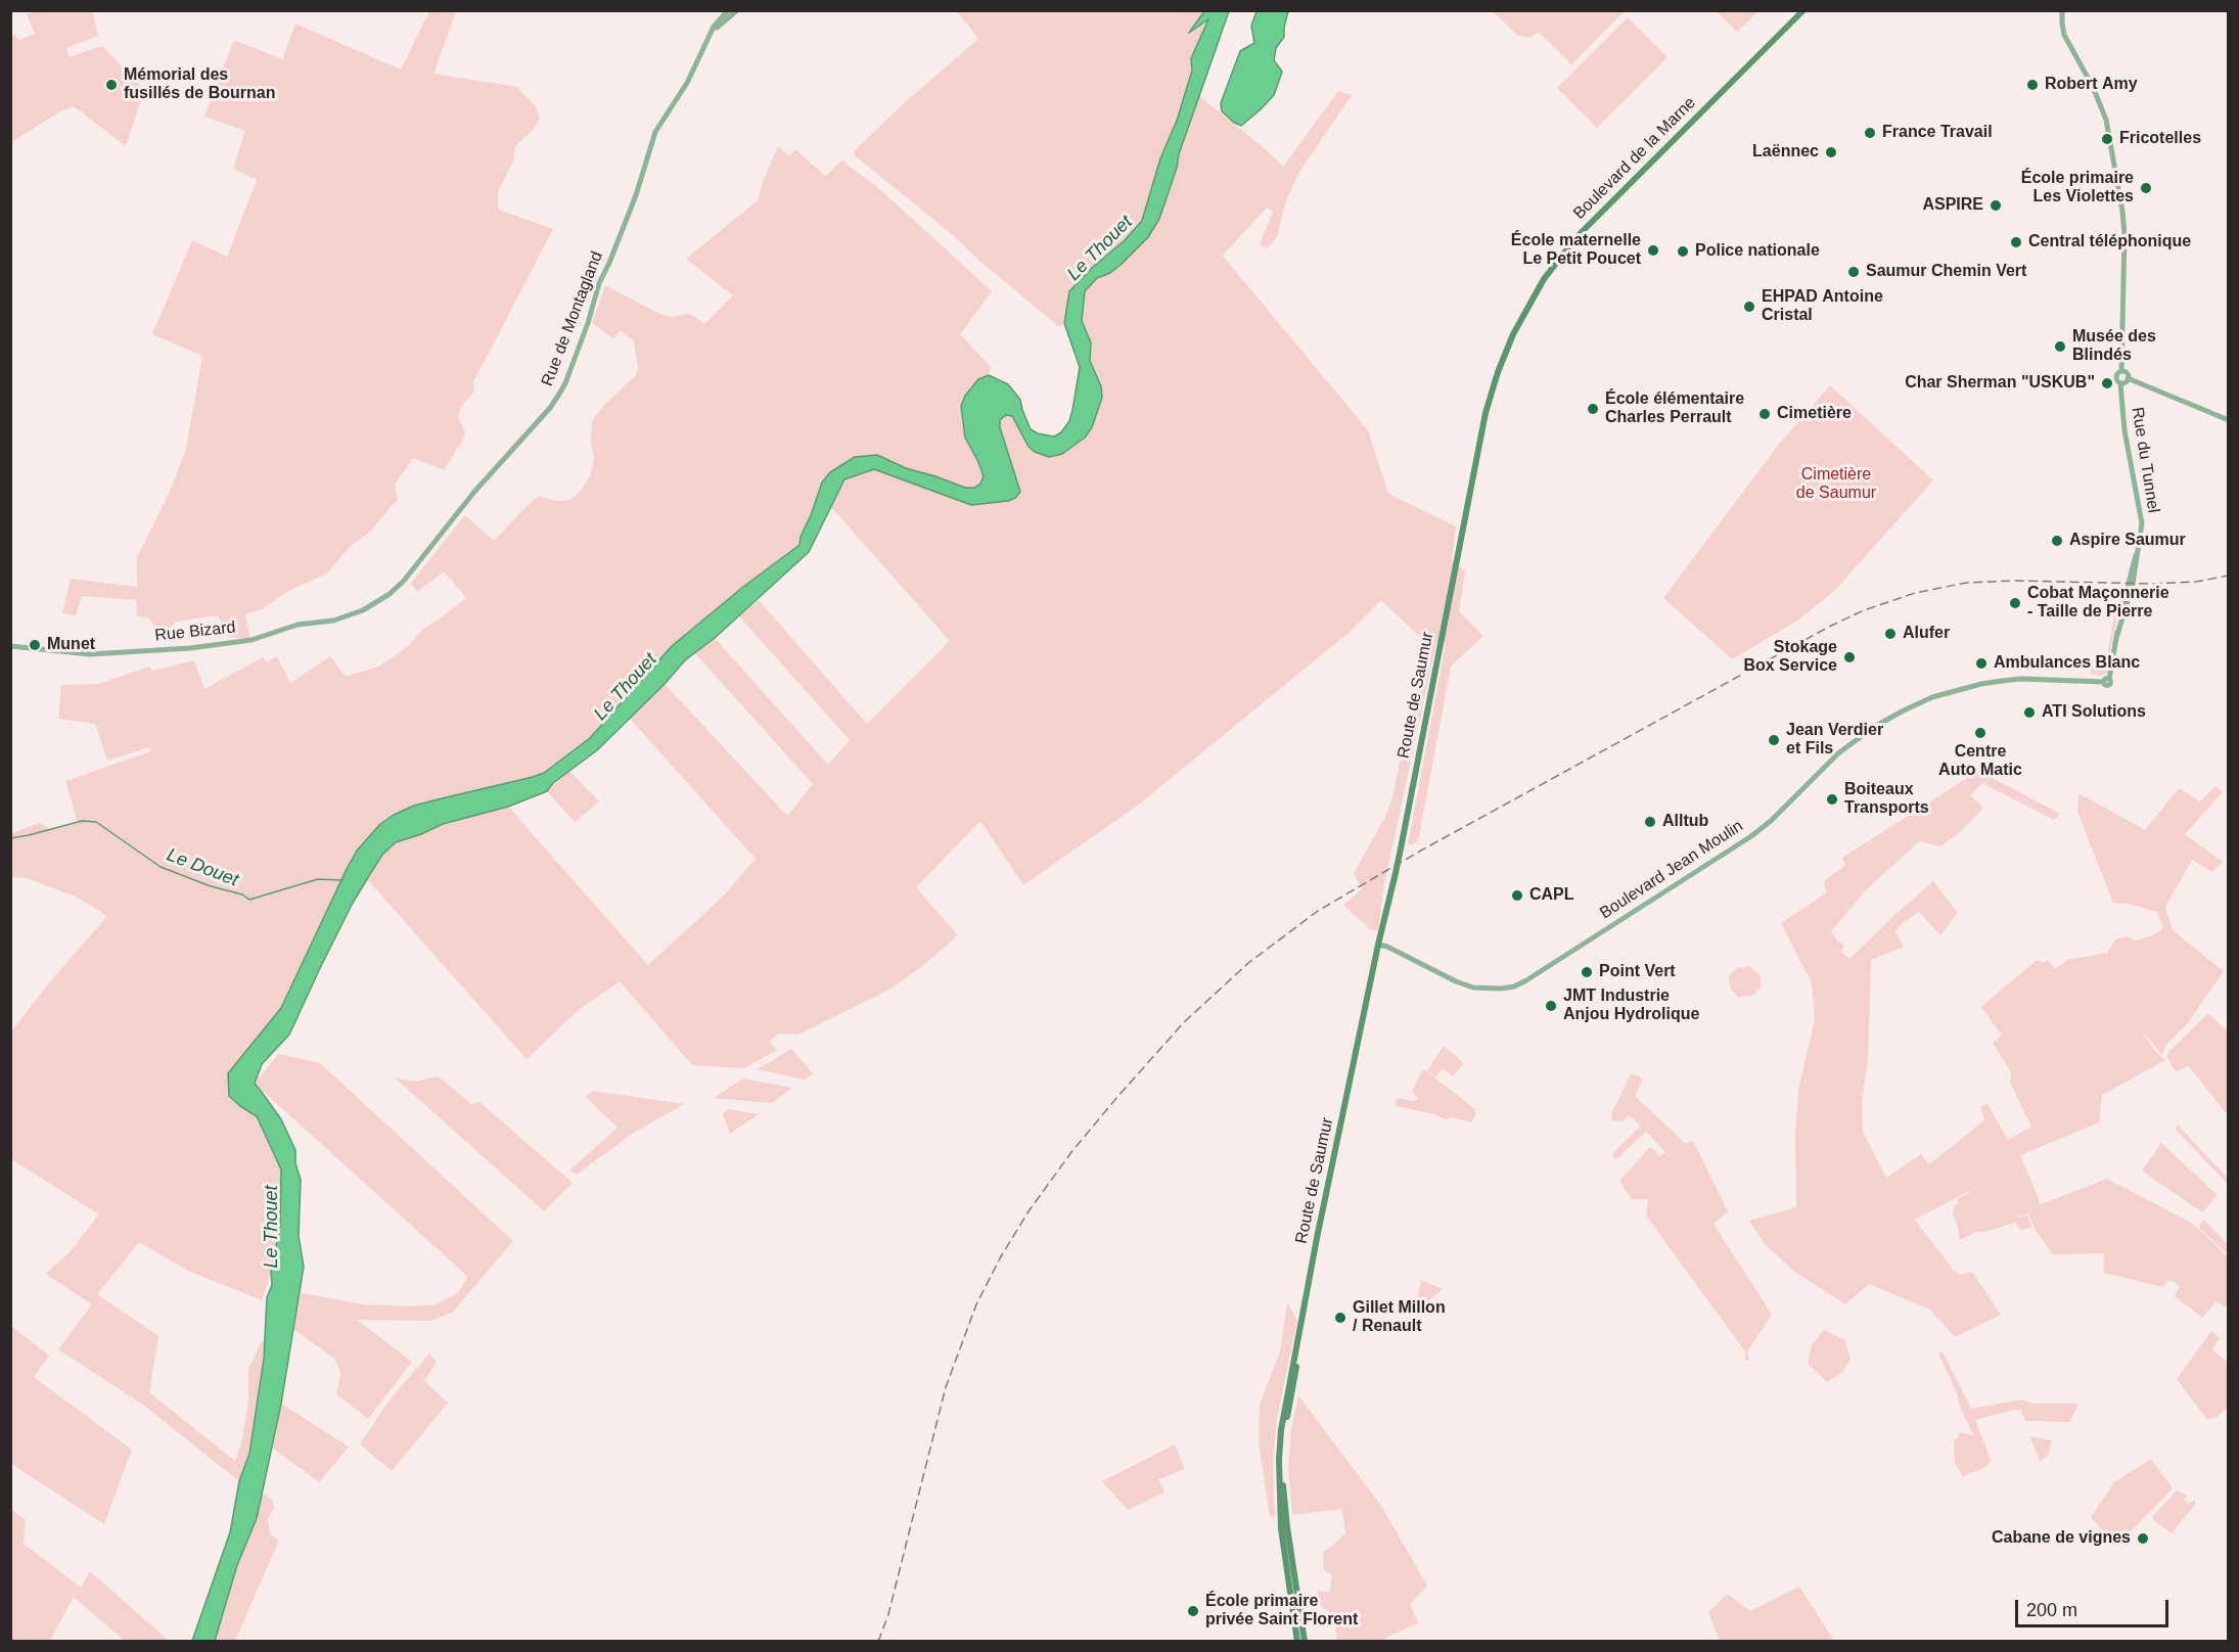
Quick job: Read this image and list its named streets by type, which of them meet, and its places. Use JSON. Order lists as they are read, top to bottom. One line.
{"streets":{"main road":["Boulevard de la Marne","Route de Saumur"],"street":["Rue de Montagland","Rue du Tunnel","Rue Bizard","Boulevard Jean Moulin"]},"crossings":[["Boulevard de la Marne","Route de Saumur"],["Rue de Montagland","Rue Bizard"],["Rue du Tunnel","Boulevard Jean Moulin"],["Route de Saumur","Boulevard Jean Moulin"]],"water":["Le Thouet","Le Douet"],"parks":["Cimetière de Saumur"],"places":["Mémorial des fusillés de Bournan","Robert Amy","France Travail","Fricotelles","Laënnec","École primaire Les Violettes","ASPIRE","Central téléphonique","École maternelle Le Petit Poucet","Police nationale","Saumur Chemin Vert","EHPAD Antoine Cristal","Musée des Blindés","Char Sherman \"USKUB\"","École élémentaire Charles Perrault","Cimetière","Aspire Saumur","Cobat Maçonnerie - Taille de Pierre","Alufer","Munet","Stokage Box Service","Ambulances Blanc","ATI Solutions","Centre Auto Matic","Jean Verdier et Fils","Boiteaux Transports","Alltub","CAPL","Point Vert","JMT Industrie Anjou Hydrolique","Gillet Millon / Renault","Cabane de vignes","École primaire privée Saint Florent"],"scale_bar":"200 m"}
